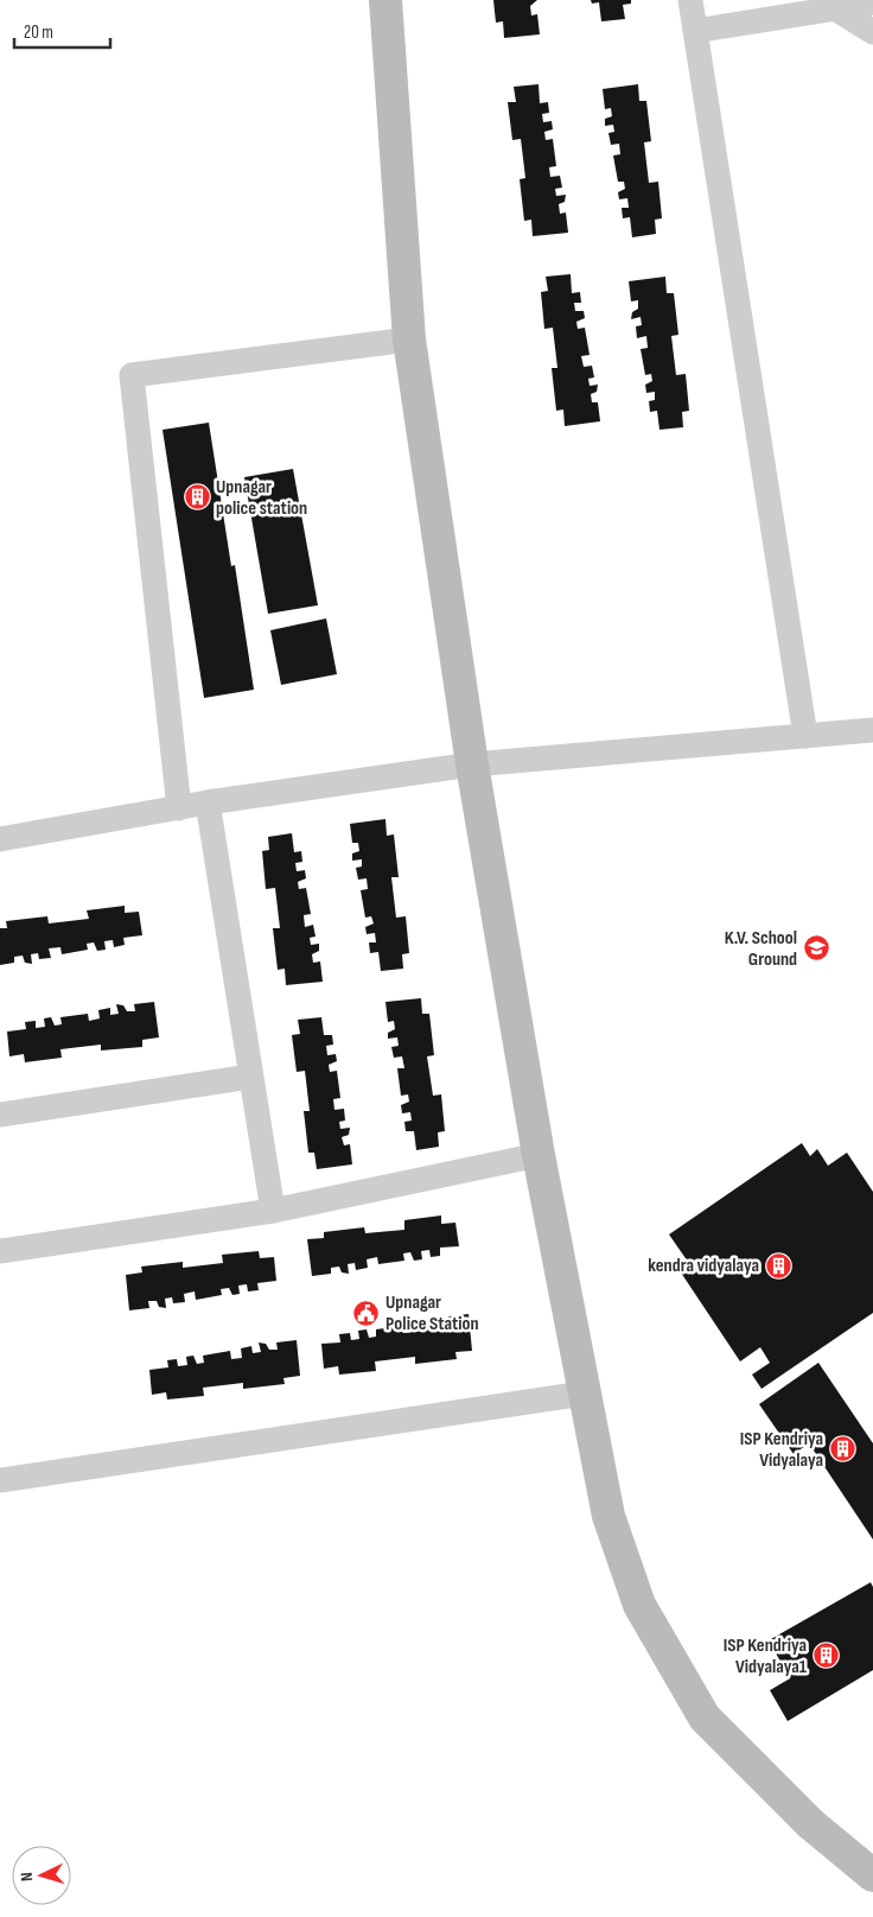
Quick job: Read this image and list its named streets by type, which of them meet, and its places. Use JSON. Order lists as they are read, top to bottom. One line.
{"places":{"building":["Upnagar police station","kendra vidyalaya","ISP Kendriya Vidyalaya","ISP Kendriya Vidyalaya1"],"school or university":["K.V. School Ground"],"public building":["Upnagar Police Station"]},"scale_bar":"20 m","north":"left"}
